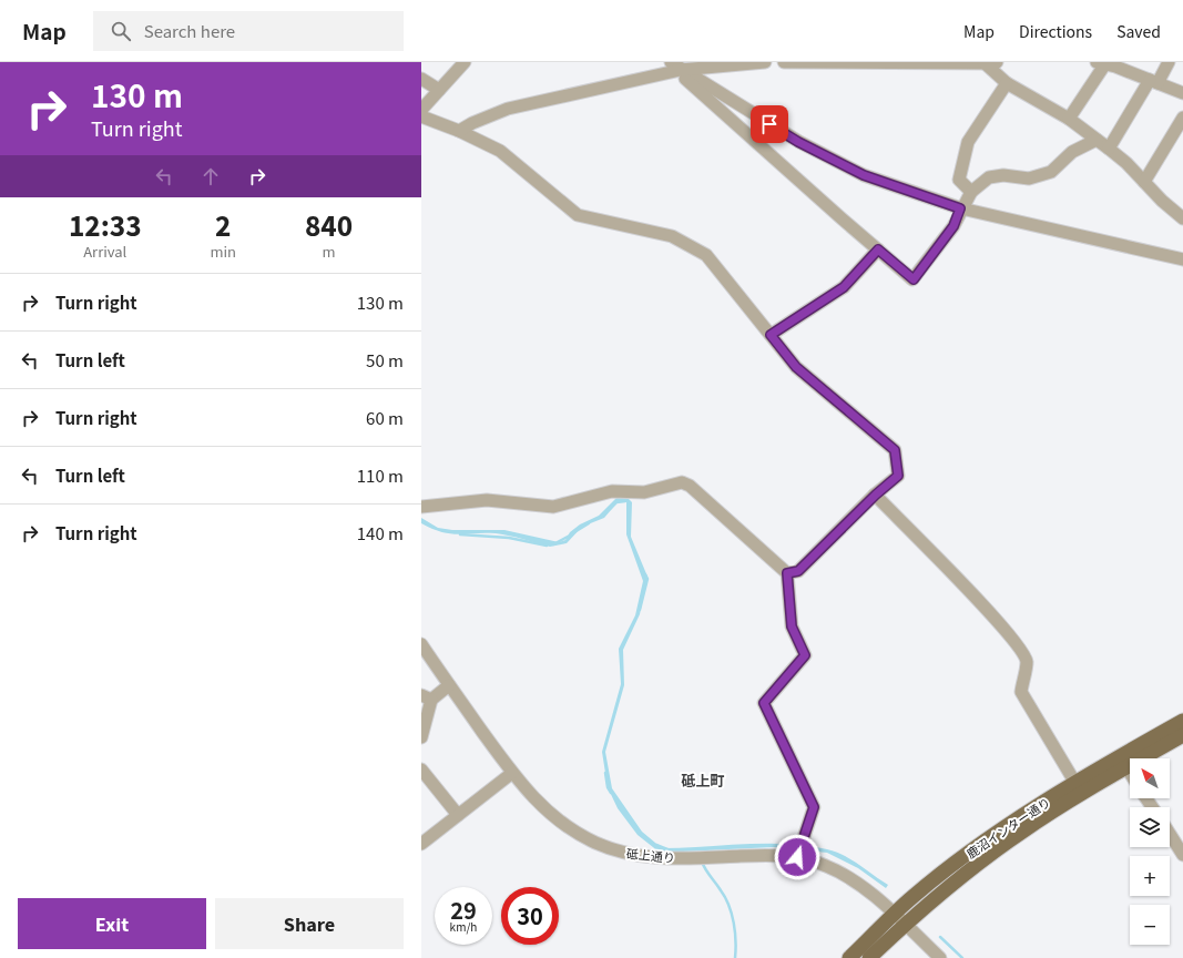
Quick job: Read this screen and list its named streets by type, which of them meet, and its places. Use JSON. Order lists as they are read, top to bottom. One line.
{"streets":{"main road":["鹿沼インター通り"],"street":["砥上通り"]},"crossings":[["鹿沼インター通り","砥上通り"]],"districts":["砥上町"],"north":"top left","page":{"header":"Map","search":"Search here","nav":["Map","Directions","Saved"],"turn":["130 m","Turn right"],"eta":["12:33","Arrival","2","min","840","m"],"list":[{"name":"Turn right","value":"130 m"},{"name":"Turn left","value":"50 m"},{"name":"Turn right","value":"60 m"},{"name":"Turn left","value":"110 m"},{"name":"Turn right","value":"140 m"}],"map_buttons":["+","−"],"speed":"29 km/h","limit":"30","buttons":["Exit","Share"]}}
